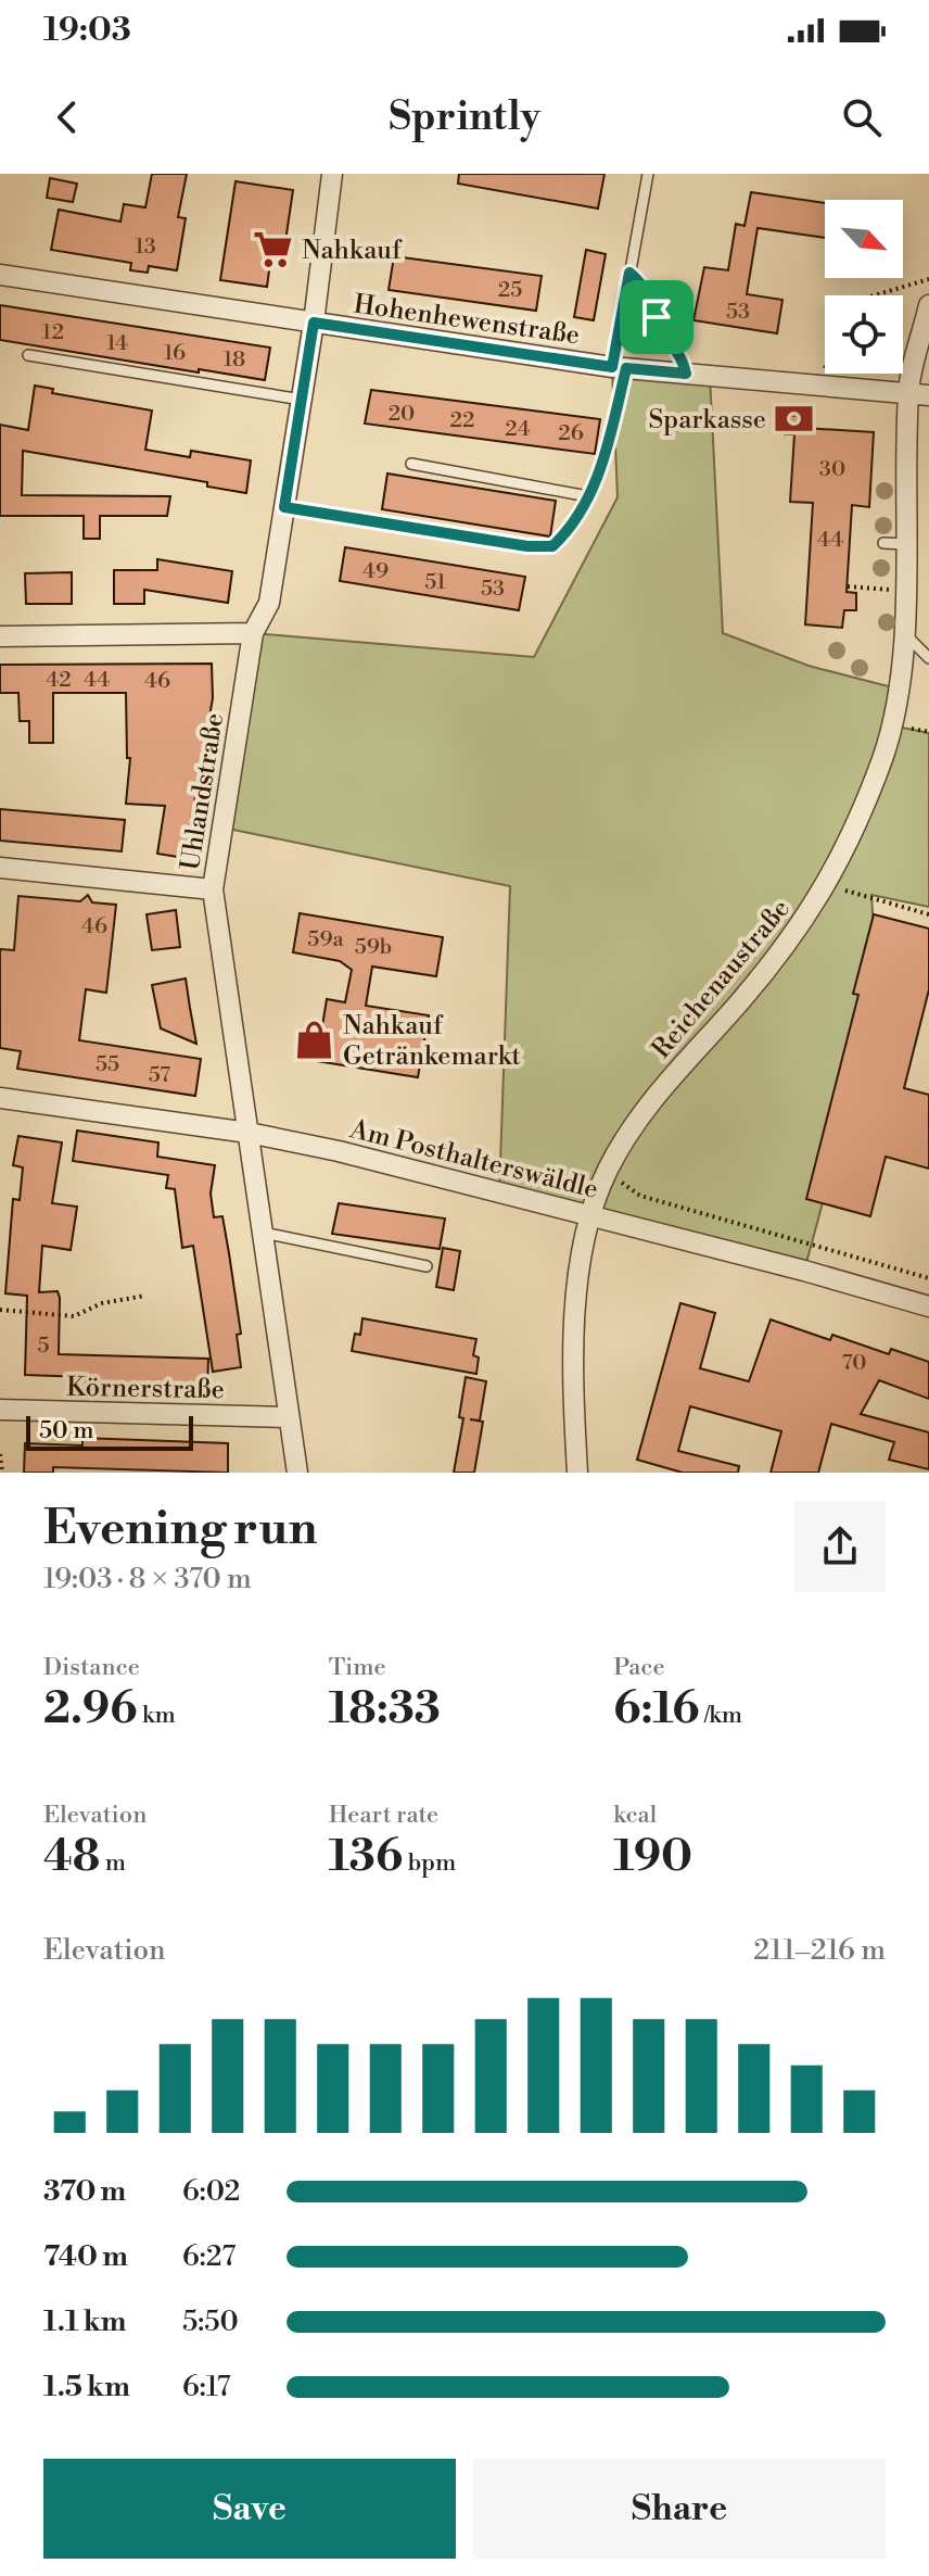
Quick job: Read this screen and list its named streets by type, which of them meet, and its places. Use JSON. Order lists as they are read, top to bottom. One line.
{"streets":{"street":["Hohenhewenstraße","Uhlandstraße","Reichenaustraße","Am Posthalterswäldle","Körnerstraße"]},"crossings":[["Hohenhewenstraße","Uhlandstraße"],["Hohenhewenstraße","Reichenaustraße"],["Uhlandstraße","Am Posthalterswäldle"],["Uhlandstraße","Körnerstraße"],["Reichenaustraße","Am Posthalterswäldle"]],"places":{"supermarket":["Nahkauf"],"bank":["Sparkasse"],"shop":["Nahkauf Getränkemarkt"]},"house_numbers":["13","25","53","12","14","16","18","20","22","24","26","30","44","49","51","53","42","44","46","46","59a","59b","55","57","5","70"],"scale_bar":"50 m","north":"bottom right","page":{"status":"19:03","header":"Sprintly","scale":"50 m","heading":["Evening run","19:03 · 8 × 370 m"],"stats":[["Distance","2.96 km"],["Time","18:33"],["Pace","6:16 /km"],["Elevation","48 m"],["Heart rate","136 bpm"],["kcal","190"]],"chart":["Elevation","211–216 m"],"list":[{"name":"370 m","note":"6:02"},{"name":"740 m","note":"6:27"},{"name":"1.1 km","note":"5:50"},{"name":"1.5 km","note":"6:17"}],"buttons":["Save","Share"]}}
